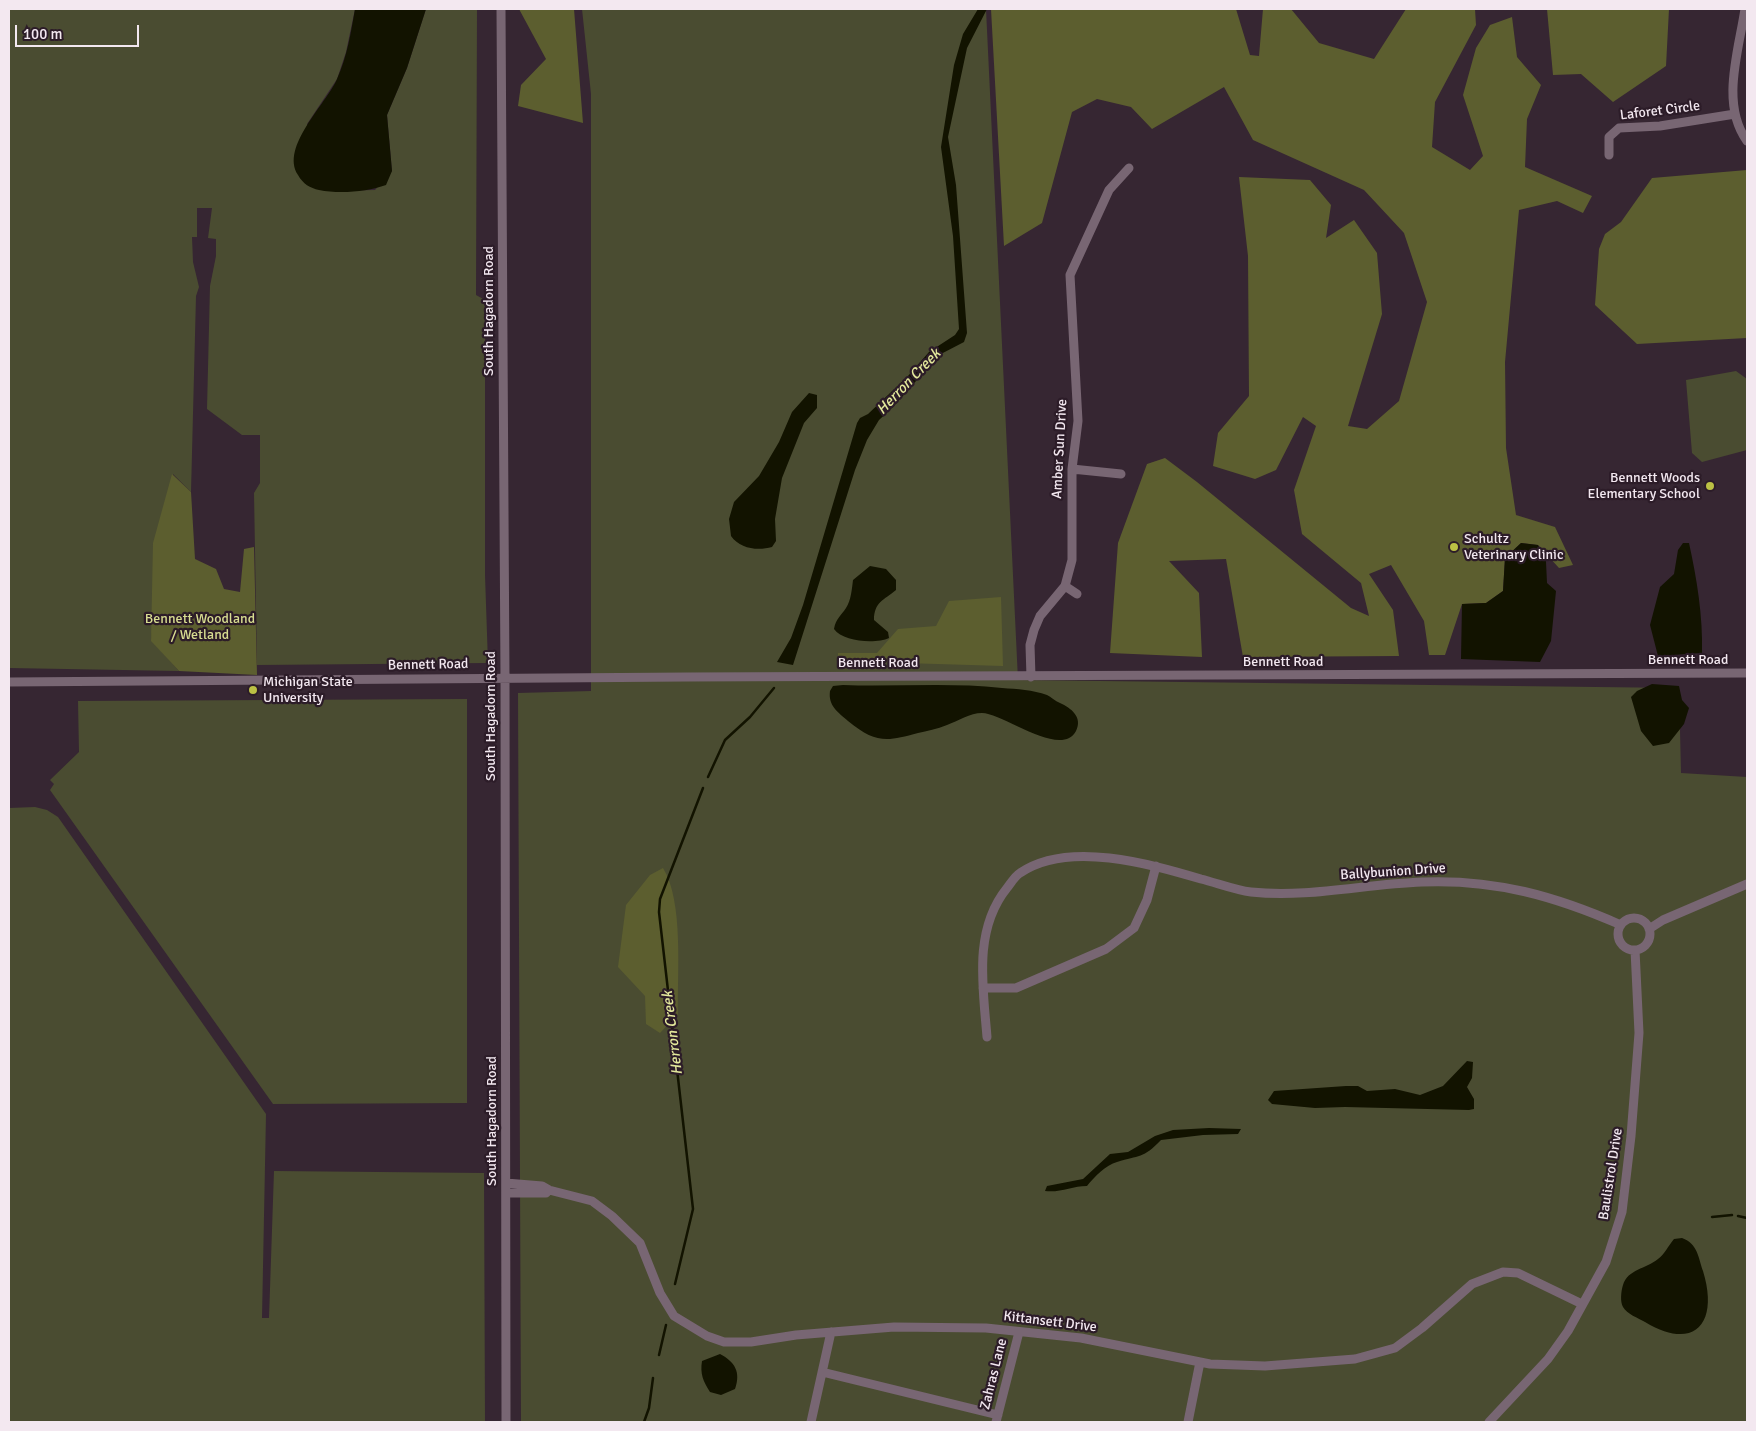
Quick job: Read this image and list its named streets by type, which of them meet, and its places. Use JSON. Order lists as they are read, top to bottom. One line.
{"streets":{"street":["Laforet Circle","South Hagadorn Road","Amber Sun Drive","Bennett Road","Ballybunion Drive","Baulistrol Drive","Kittansett Drive","Zahras Lane"]},"crossings":[["South Hagadorn Road","Bennett Road"],["South Hagadorn Road","Kittansett Drive"],["Amber Sun Drive","Bennett Road"],["Ballybunion Drive","Baulistrol Drive"],["Baulistrol Drive","Kittansett Drive"],["Kittansett Drive","Zahras Lane"]],"water":["Herron Creek"],"parks":["Bennett Woodland / Wetland"],"places":["Bennett Woods Elementary School","Schultz Veterinary Clinic","Michigan State University"],"scale_bar":"100 m"}
